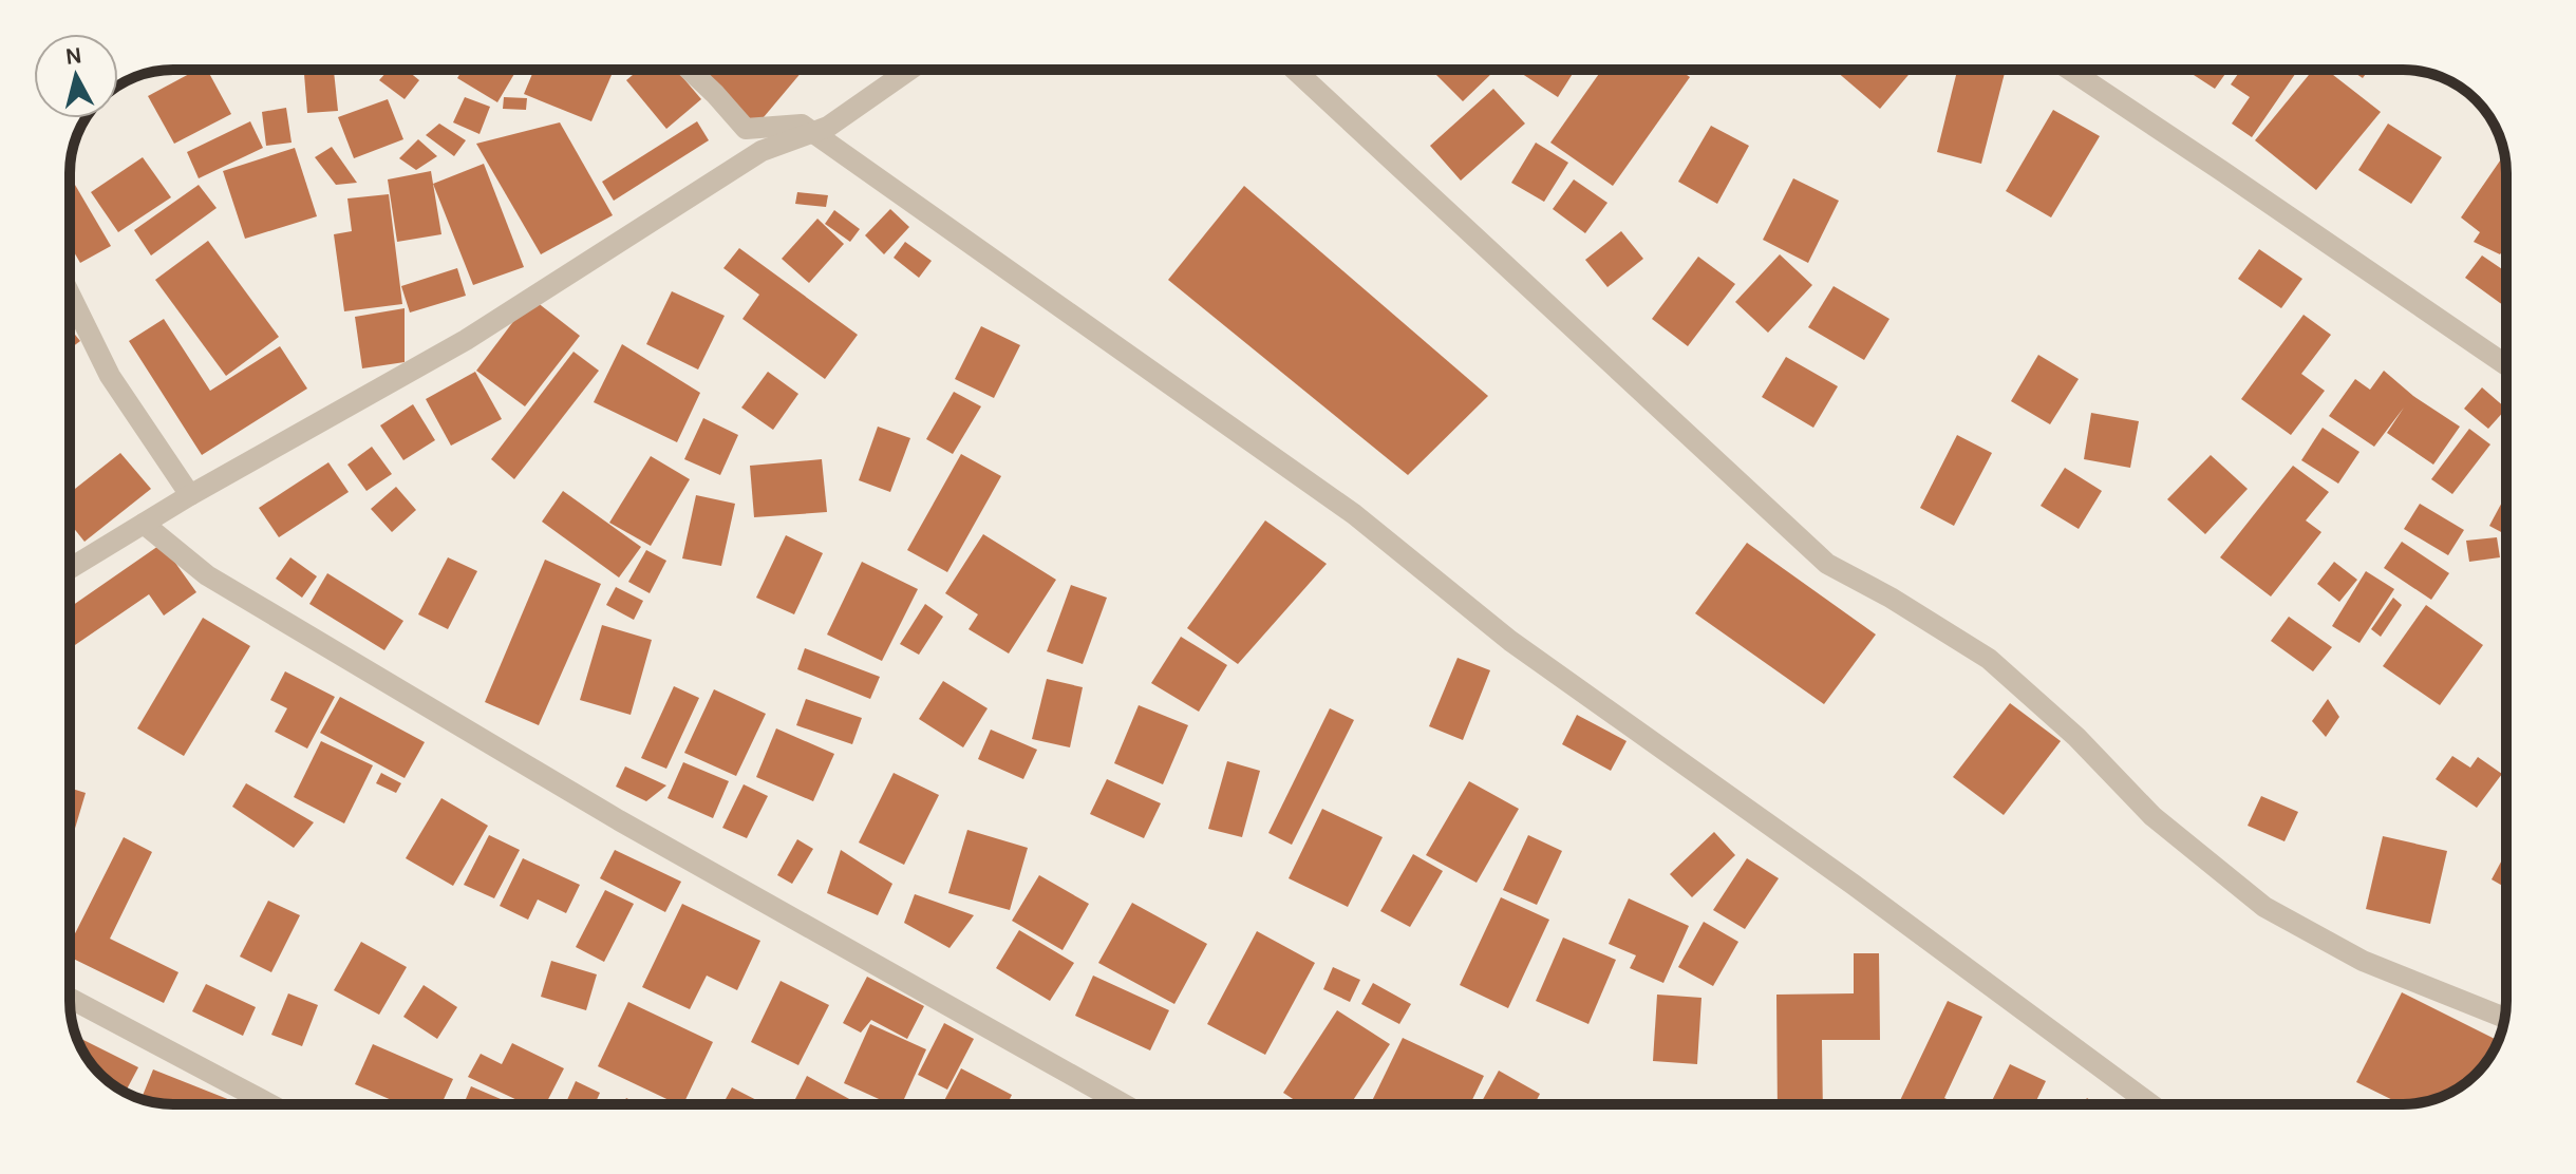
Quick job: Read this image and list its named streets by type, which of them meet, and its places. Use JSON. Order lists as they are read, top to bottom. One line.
{"north":"top"}
